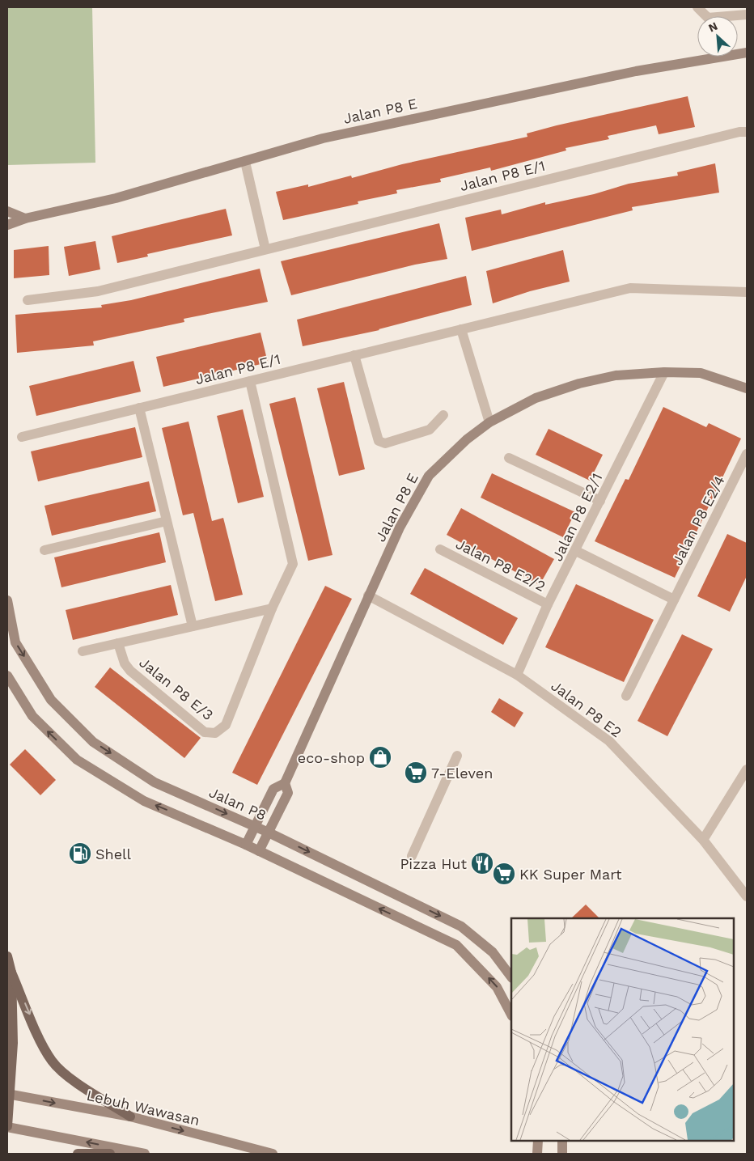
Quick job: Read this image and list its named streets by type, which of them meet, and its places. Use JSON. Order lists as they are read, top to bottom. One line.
{"streets":{"street":["Jalan P8 E","Jalan P8 E/1","Jalan P8 E2/1","Jalan P8 E2/4","Jalan P8 E2/2","Jalan P8 E/3","Jalan P8 E2","Jalan P8","Lebuh Wawasan"]},"crossings":[["Jalan P8 E","Jalan P8 E2/1"],["Jalan P8 E","Jalan P8 E2"],["Jalan P8 E/1","Jalan P8 E/3"],["Jalan P8 E2/1","Jalan P8 E2/2"],["Jalan P8 E2/1","Jalan P8 E2"]],"places":{"shop":["eco-shop"],"supermarket":["7-Eleven","KK Super Mart"],"fuel station":["Shell"],"restaurant":["Pizza Hut"]},"north":"top left"}
